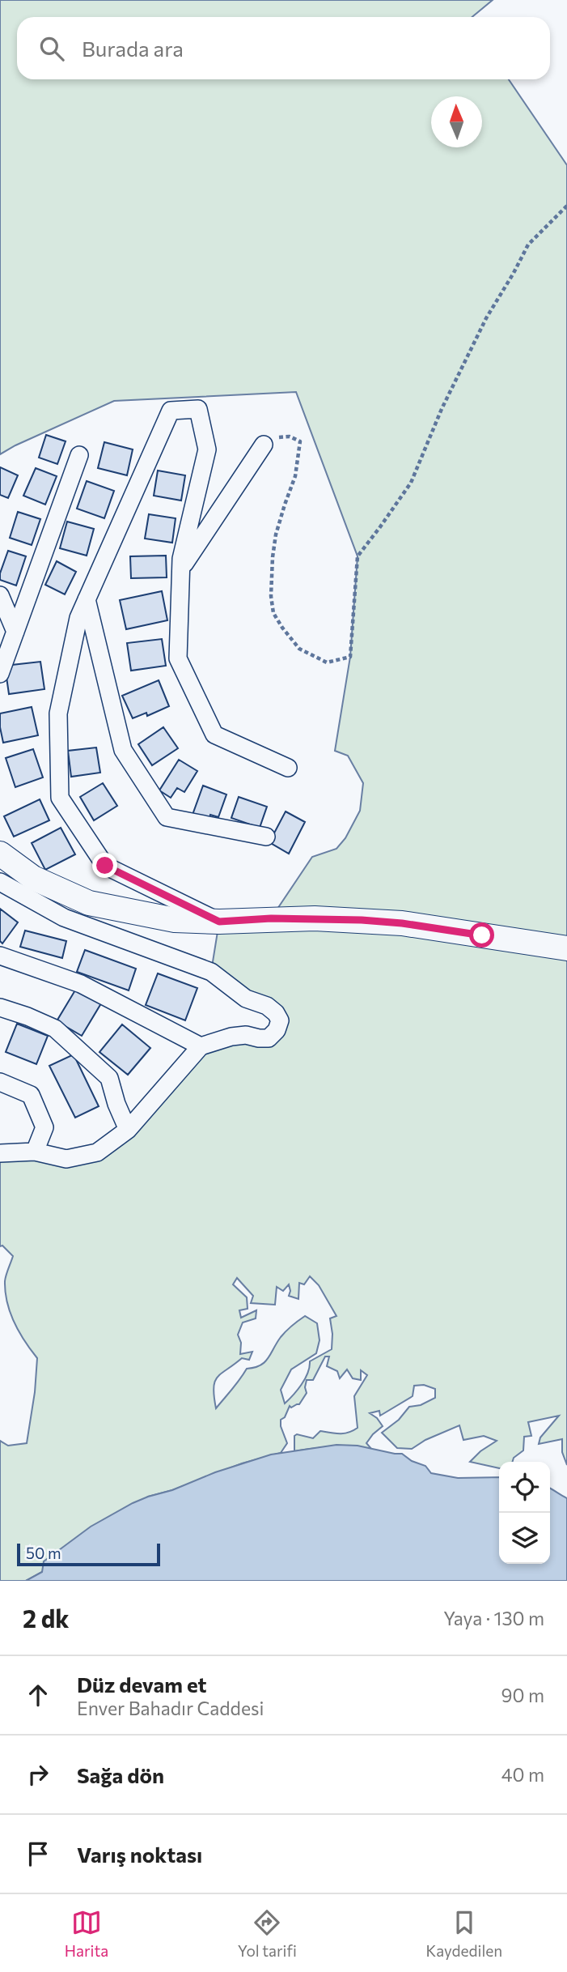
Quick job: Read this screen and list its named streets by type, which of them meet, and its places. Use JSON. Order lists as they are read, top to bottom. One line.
{"scale_bar":"50 m","north":"top","page":{"search":"Burada ara","scale":"50 m","heading":["2 dk","Yaya · 130 m"],"list":[["Düz devam et","Enver Bahadır Caddesi","90 m"],["Sağa dön","40 m"],"Varış noktası"],"nav":["Harita","Yol tarifi","Kaydedilen"]}}
